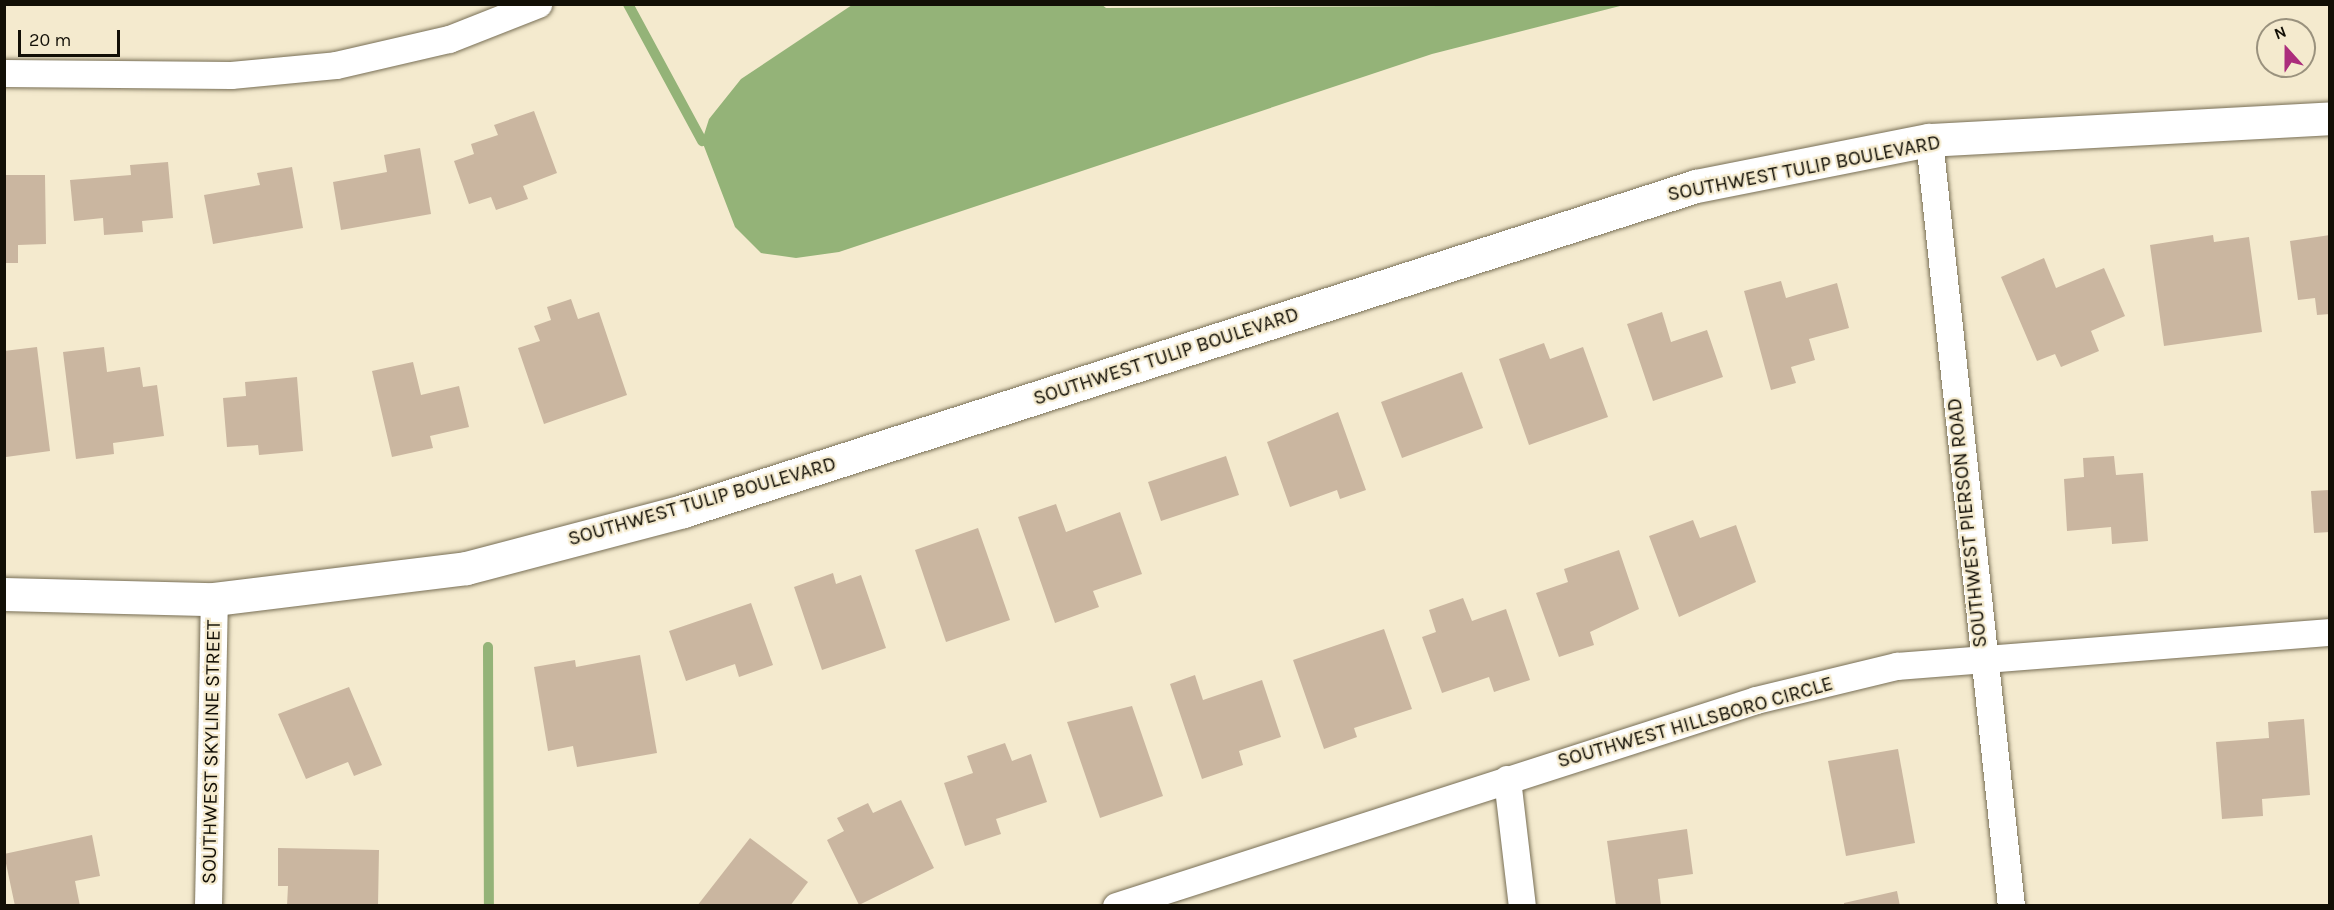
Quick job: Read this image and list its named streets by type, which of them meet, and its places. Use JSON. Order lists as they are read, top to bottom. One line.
{"streets":{"street":["SOUTHWEST TULIP BOULEVARD","SOUTHWEST PIERSON ROAD","SOUTHWEST HILLSBORO CIRCLE","SOUTHWEST SKYLINE STREET"]},"crossings":[["SOUTHWEST TULIP BOULEVARD","SOUTHWEST PIERSON ROAD"],["SOUTHWEST TULIP BOULEVARD","SOUTHWEST SKYLINE STREET"],["SOUTHWEST PIERSON ROAD","SOUTHWEST HILLSBORO CIRCLE"]],"scale_bar":"20 m","north":"top"}
